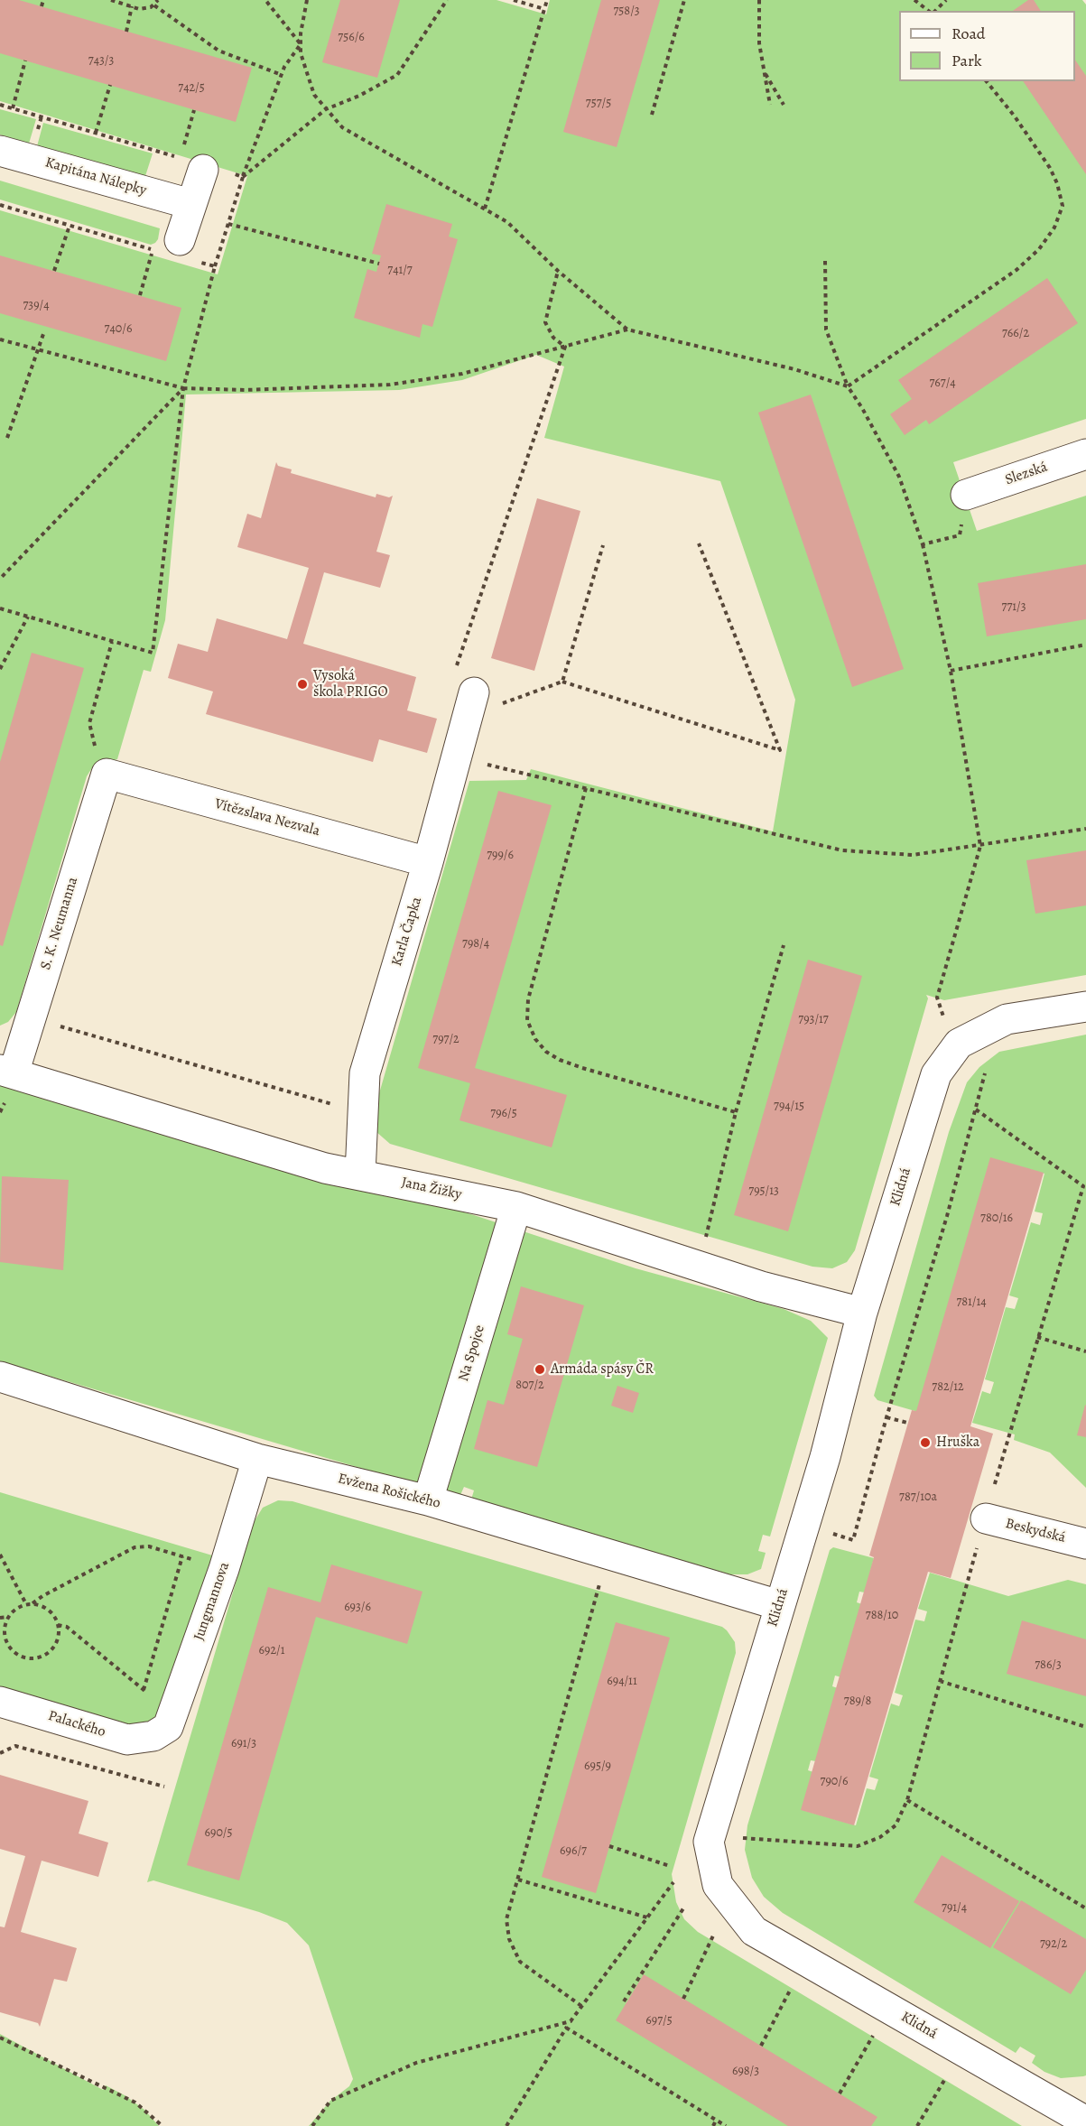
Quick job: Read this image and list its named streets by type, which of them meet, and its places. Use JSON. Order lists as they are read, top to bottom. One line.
{"streets":{"street":["Kapitána Nálepky","Slezská","Vítězslava Nezvala","S. K. Neumanna","Karla Čapka","Klidná","Jana Žižky","Na Spojce","Evžena Rošického","Beskydská","Jungmannova","Palackého"]},"crossings":[["Vítězslava Nezvala","S. K. Neumanna"],["Vítězslava Nezvala","Karla Čapka"],["S. K. Neumanna","Jana Žižky"],["Karla Čapka","Jana Žižky"],["Klidná","Jana Žižky"],["Klidná","Evžena Rošického"],["Jana Žižky","Na Spojce"],["Na Spojce","Evžena Rošického"],["Evžena Rošického","Jungmannova"],["Jungmannova","Palackého"]],"places":["Vysoká škola PRIGO","Armáda spásy ČR","Hruška"],"house_numbers":["758/3","756/6","743/3","742/5","757/5","741/7","739/4","740/6","766/2","767/4","771/3","799/6","798/4","793/17","797/2","794/15","796/5","795/13","780/16","781/14","807/2","782/12","787/10a","693/6","788/10","692/1","786/3","694/11","789/8","691/3","695/9","790/6","690/5","696/7","791/4","792/2","697/5","698/3"],"legend":["Road","Park"]}
